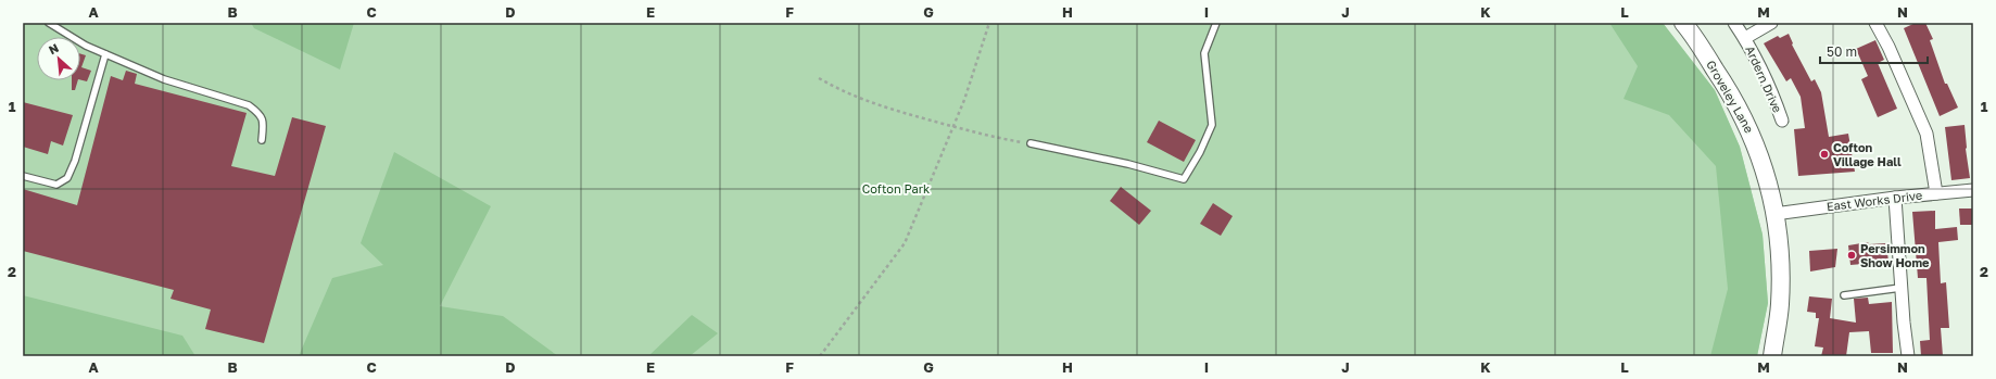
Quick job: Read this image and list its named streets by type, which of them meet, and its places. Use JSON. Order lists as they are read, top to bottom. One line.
{"streets":{"main road":["Groveley Lane"],"street":["Ardern Drive","East Works Drive"]},"crossings":[["Groveley Lane","East Works Drive"]],"parks":["Cofton Park"],"places":["Cofton Village Hall","Persimmon Show Home"],"scale_bar":"50 m","north":"top left","grid":{"columns":["A","B","C","D","E","F","G","H","I","J","K","L","M","N"],"rows":["1","2"]}}
